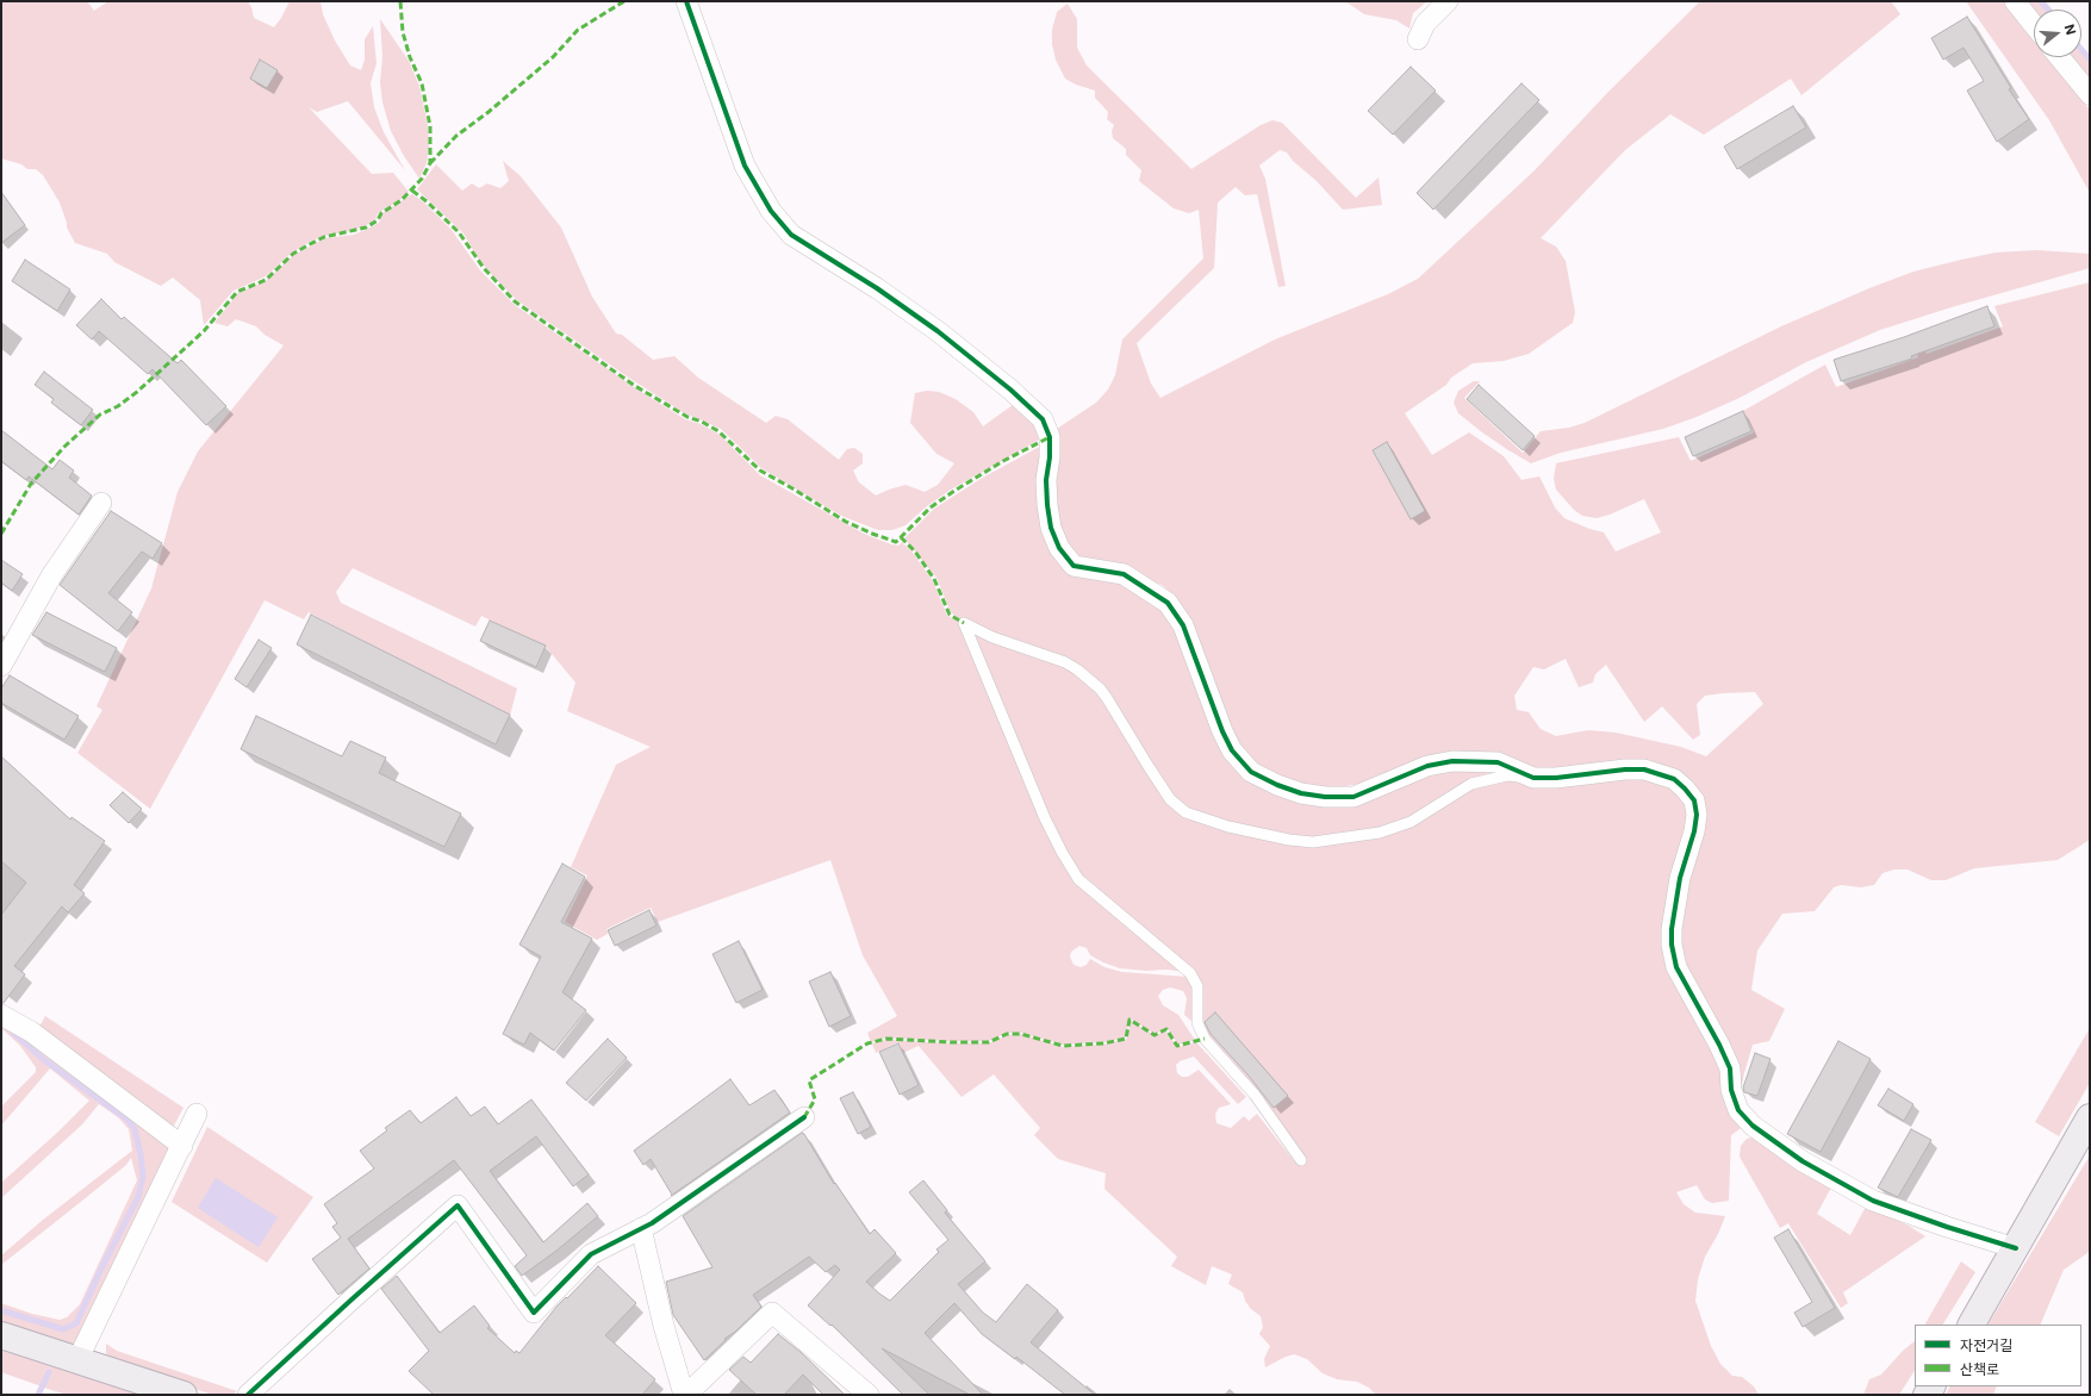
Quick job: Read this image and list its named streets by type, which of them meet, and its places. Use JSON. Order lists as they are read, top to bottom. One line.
{"legend":["자전거길","산책로"],"north":"right"}
